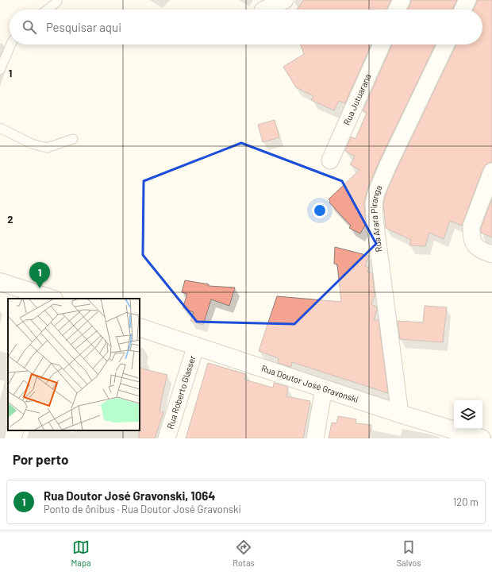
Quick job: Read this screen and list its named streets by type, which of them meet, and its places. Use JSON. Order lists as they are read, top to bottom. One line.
{"streets":{"street":["Rua Jutuarana","Rua Arara Piranga","Rua Doutor José Gravonski","Rua Roberto Glasser"]},"crossings":[["Rua Arara Piranga","Rua Doutor José Gravonski"],["Rua Doutor José Gravonski","Rua Roberto Glasser"]],"page":{"search":"Pesquisar aqui","pins":"1","heading":"Por perto","list":[{"mark":"1","name":"Rua Doutor José Gravonski, 1064","note":"Ponto de ônibus · Rua Doutor José Gravonski","value":"120 m"}],"nav":["Mapa","Rotas","Salvos"]},"grid":{"rows":["1","2"]}}
